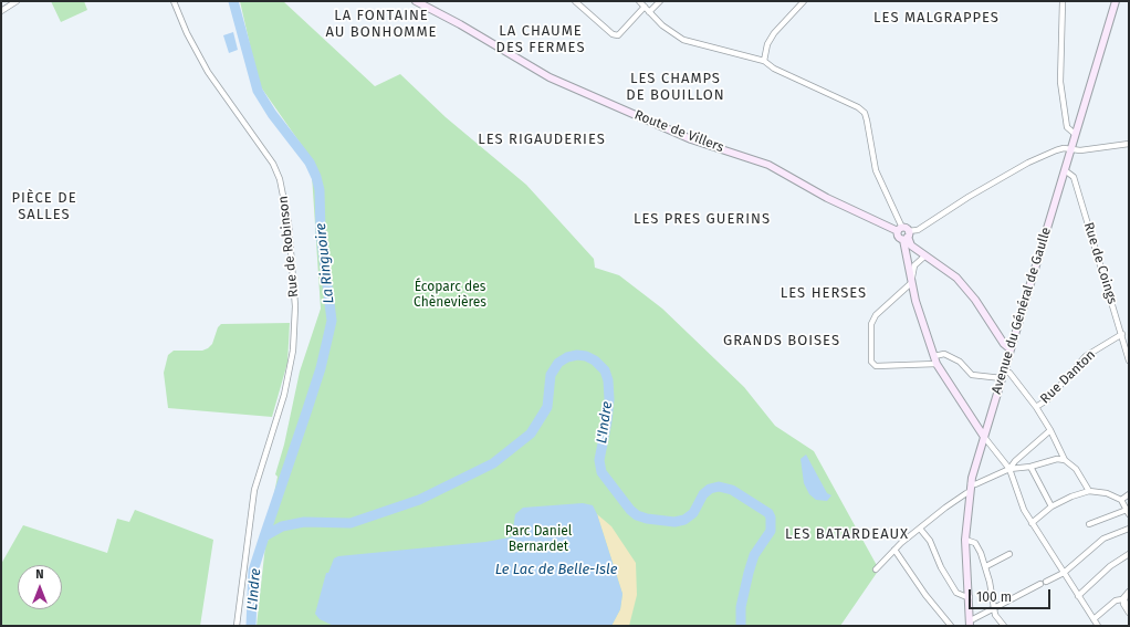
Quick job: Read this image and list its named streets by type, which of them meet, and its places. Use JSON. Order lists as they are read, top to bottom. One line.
{"streets":{"main road":["Route de Villers","Avenue du Général de Gaulle"],"street":["Rue de Robinson","Rue de Coings","Rue Danton"]},"crossings":[["Rue de Coings","Avenue du Général de Gaulle"],["Rue de Coings","Rue Danton"]],"districts":["LA FONTAINE AU BONHOMME","LES MALGRAPPES","LA CHAUME DES FERMES","LES CHAMPS DE BOUILLON","LES RIGAUDERIES","PIÈCE DE SALLES","LES PRES GUERINS","LES HERSES","GRANDS BOISES","LES BATARDEAUX"],"water":["La Ringuoire","L'Indre","Le Lac de Belle-Isle"],"parks":["Écoparc des Chènevières","Parc Daniel Bernardet"],"scale_bar":"100 m","north":"top"}
